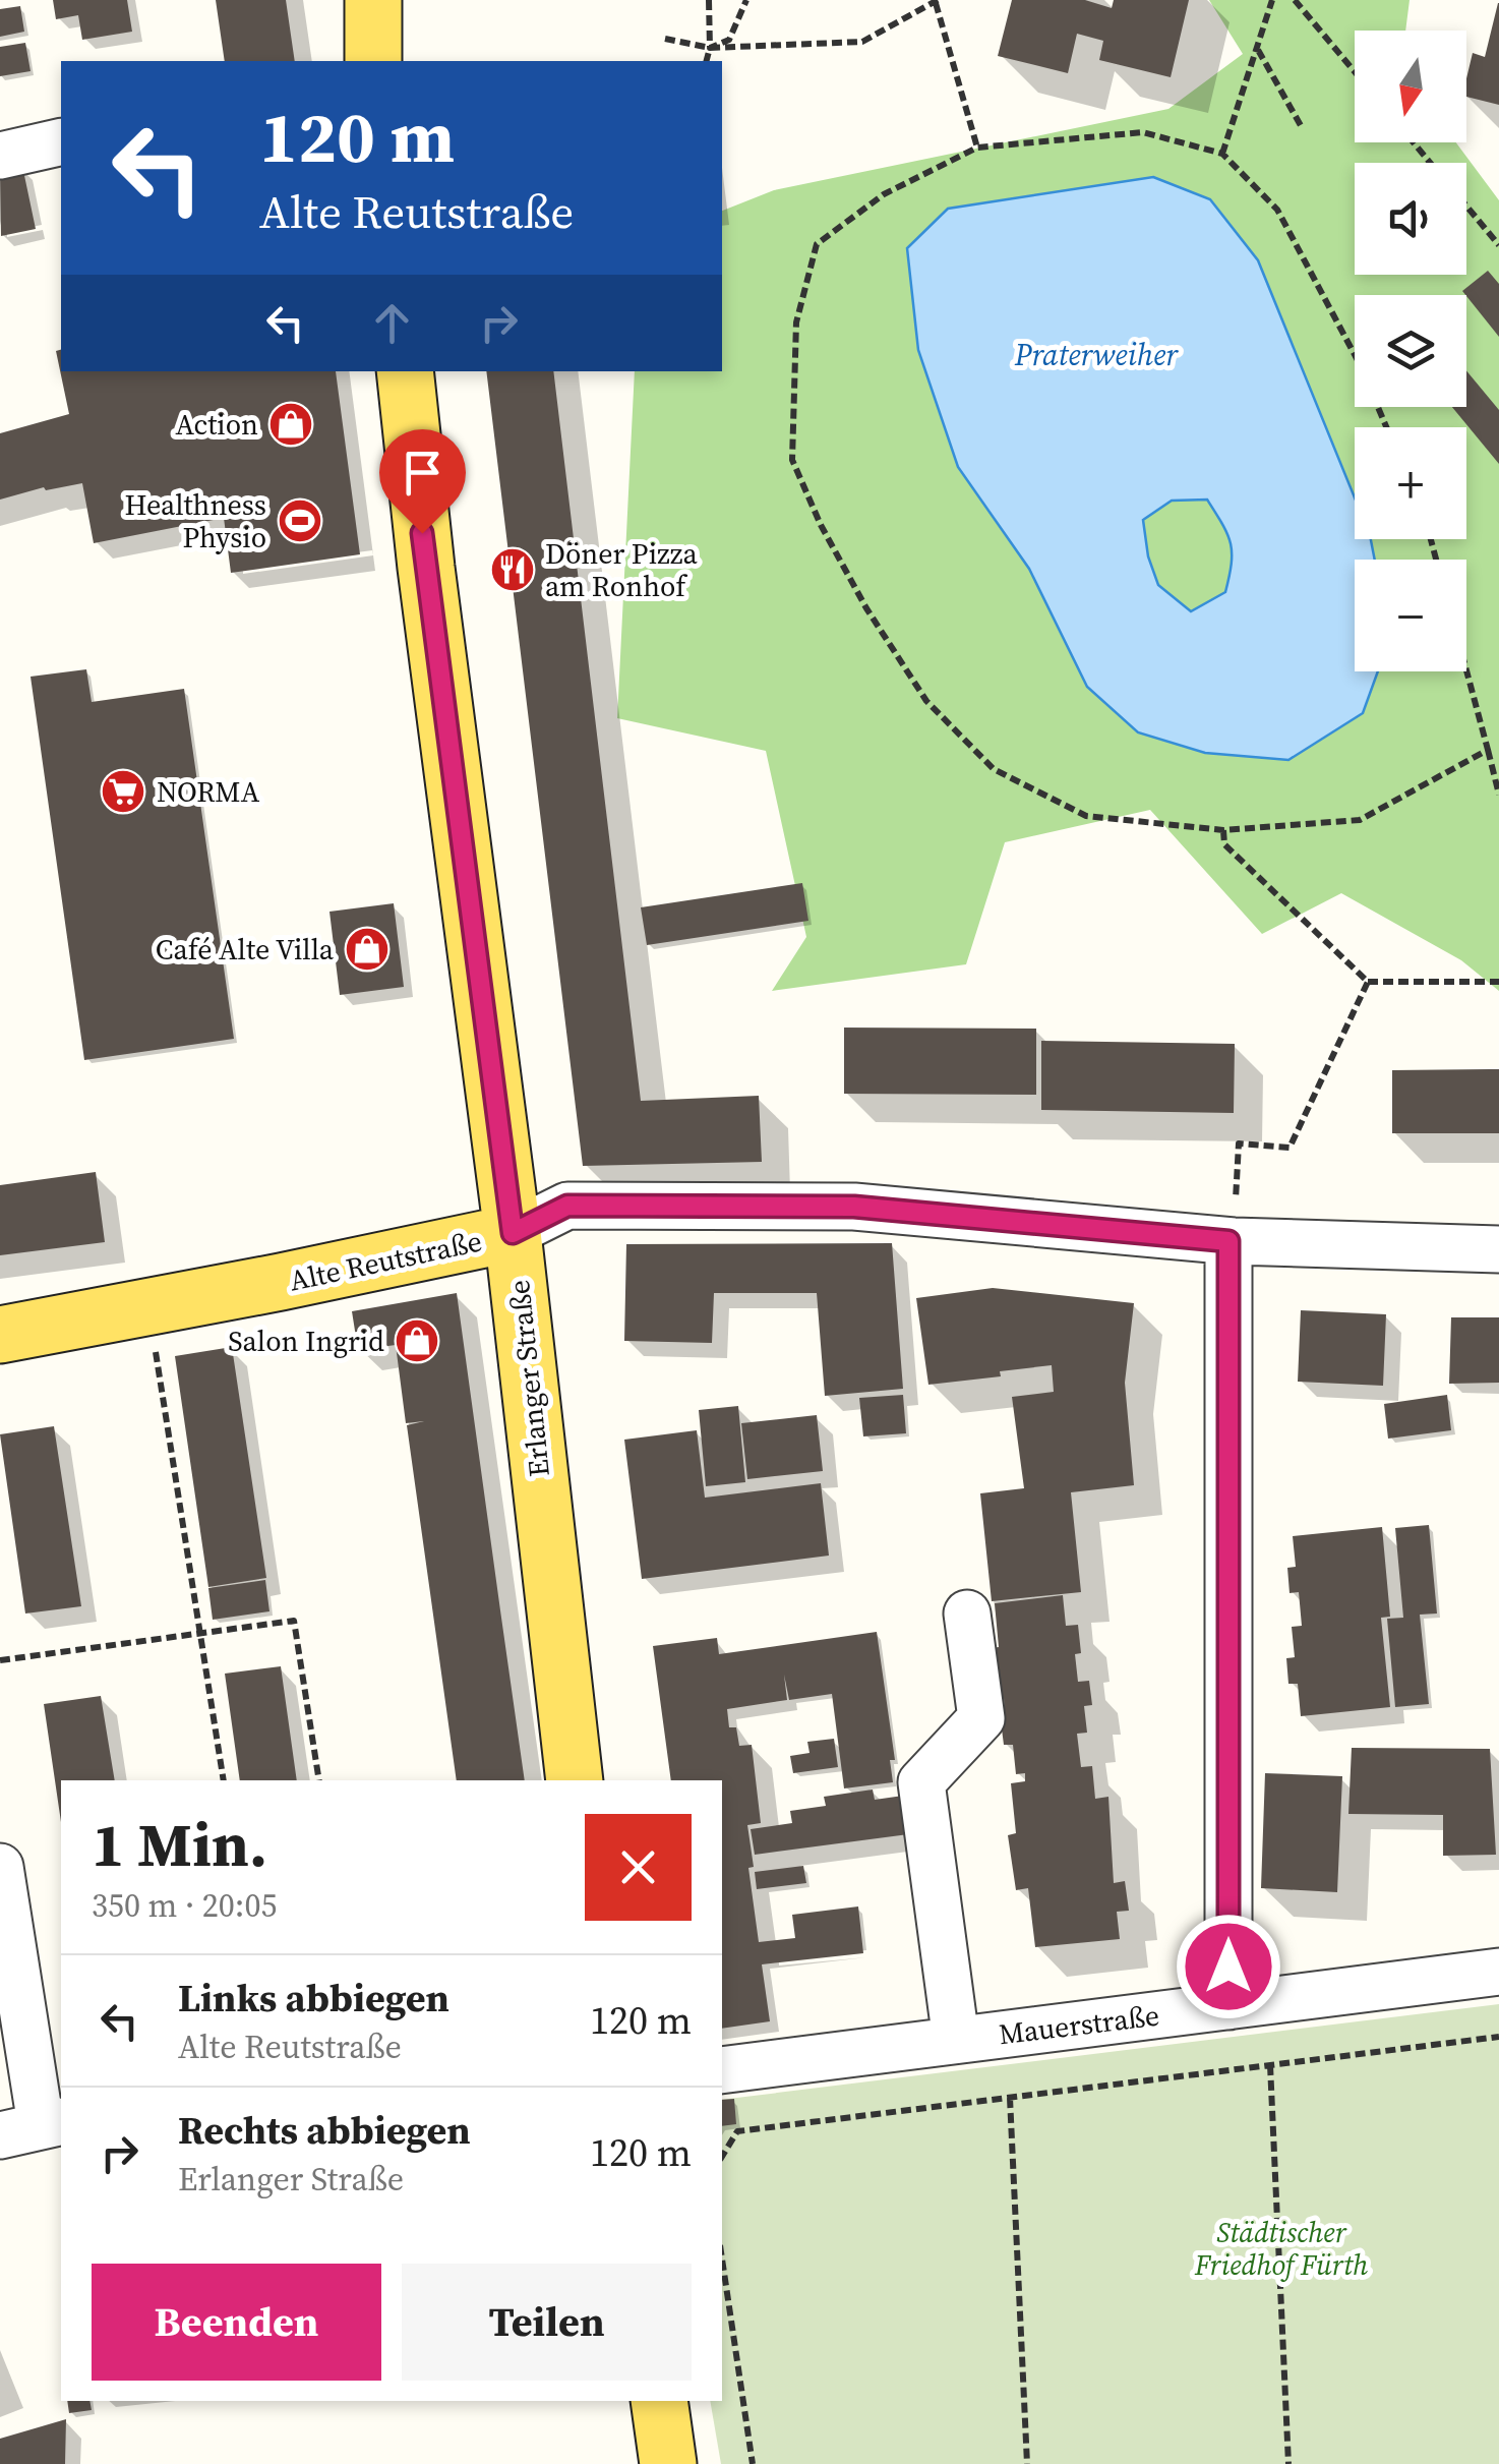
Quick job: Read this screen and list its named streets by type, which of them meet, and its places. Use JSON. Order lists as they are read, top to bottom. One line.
{"streets":{"main road":["Alte Reutstraße","Erlanger Straße"],"street":["Mauerstraße"]},"crossings":[["Alte Reutstraße","Erlanger Straße"]],"water":["Praterweiher"],"parks":["Städtischer Friedhof Fürth"],"places":{"shop":["Action","Café Alte Villa","Salon Ingrid"],"sports":["Healthness Physio"],"restaurant":["Döner Pizza am Ronhof"],"supermarket":["NORMA"]},"north":"bottom","page":{"map_buttons":["+","−"],"turn":["120 m","Alte Reutstraße"],"heading":["1 Min.","350 m · 20:05"],"list":[{"name":"Links abbiegen","note":"Alte Reutstraße","value":"120 m"},{"name":"Rechts abbiegen","note":"Erlanger Straße","value":"120 m"}],"buttons":["Beenden","Teilen"]}}
